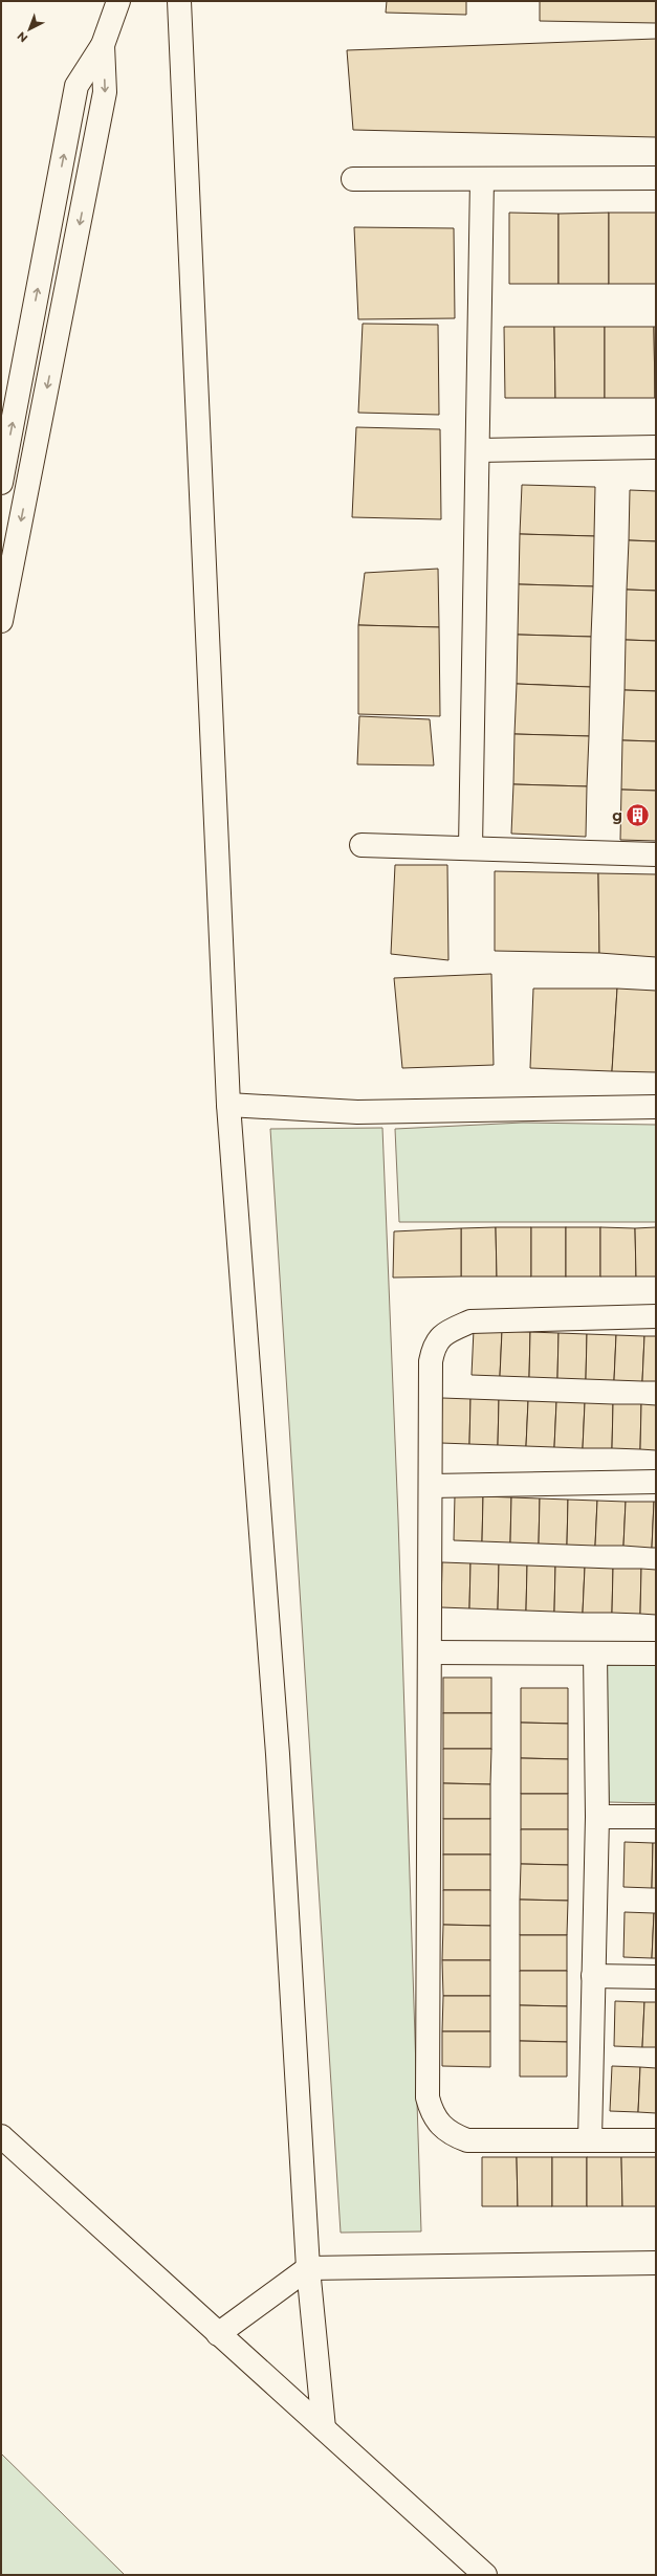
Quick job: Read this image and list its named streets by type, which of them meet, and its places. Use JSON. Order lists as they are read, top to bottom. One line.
{"places":{"building":["g"]},"north":"bottom left"}
